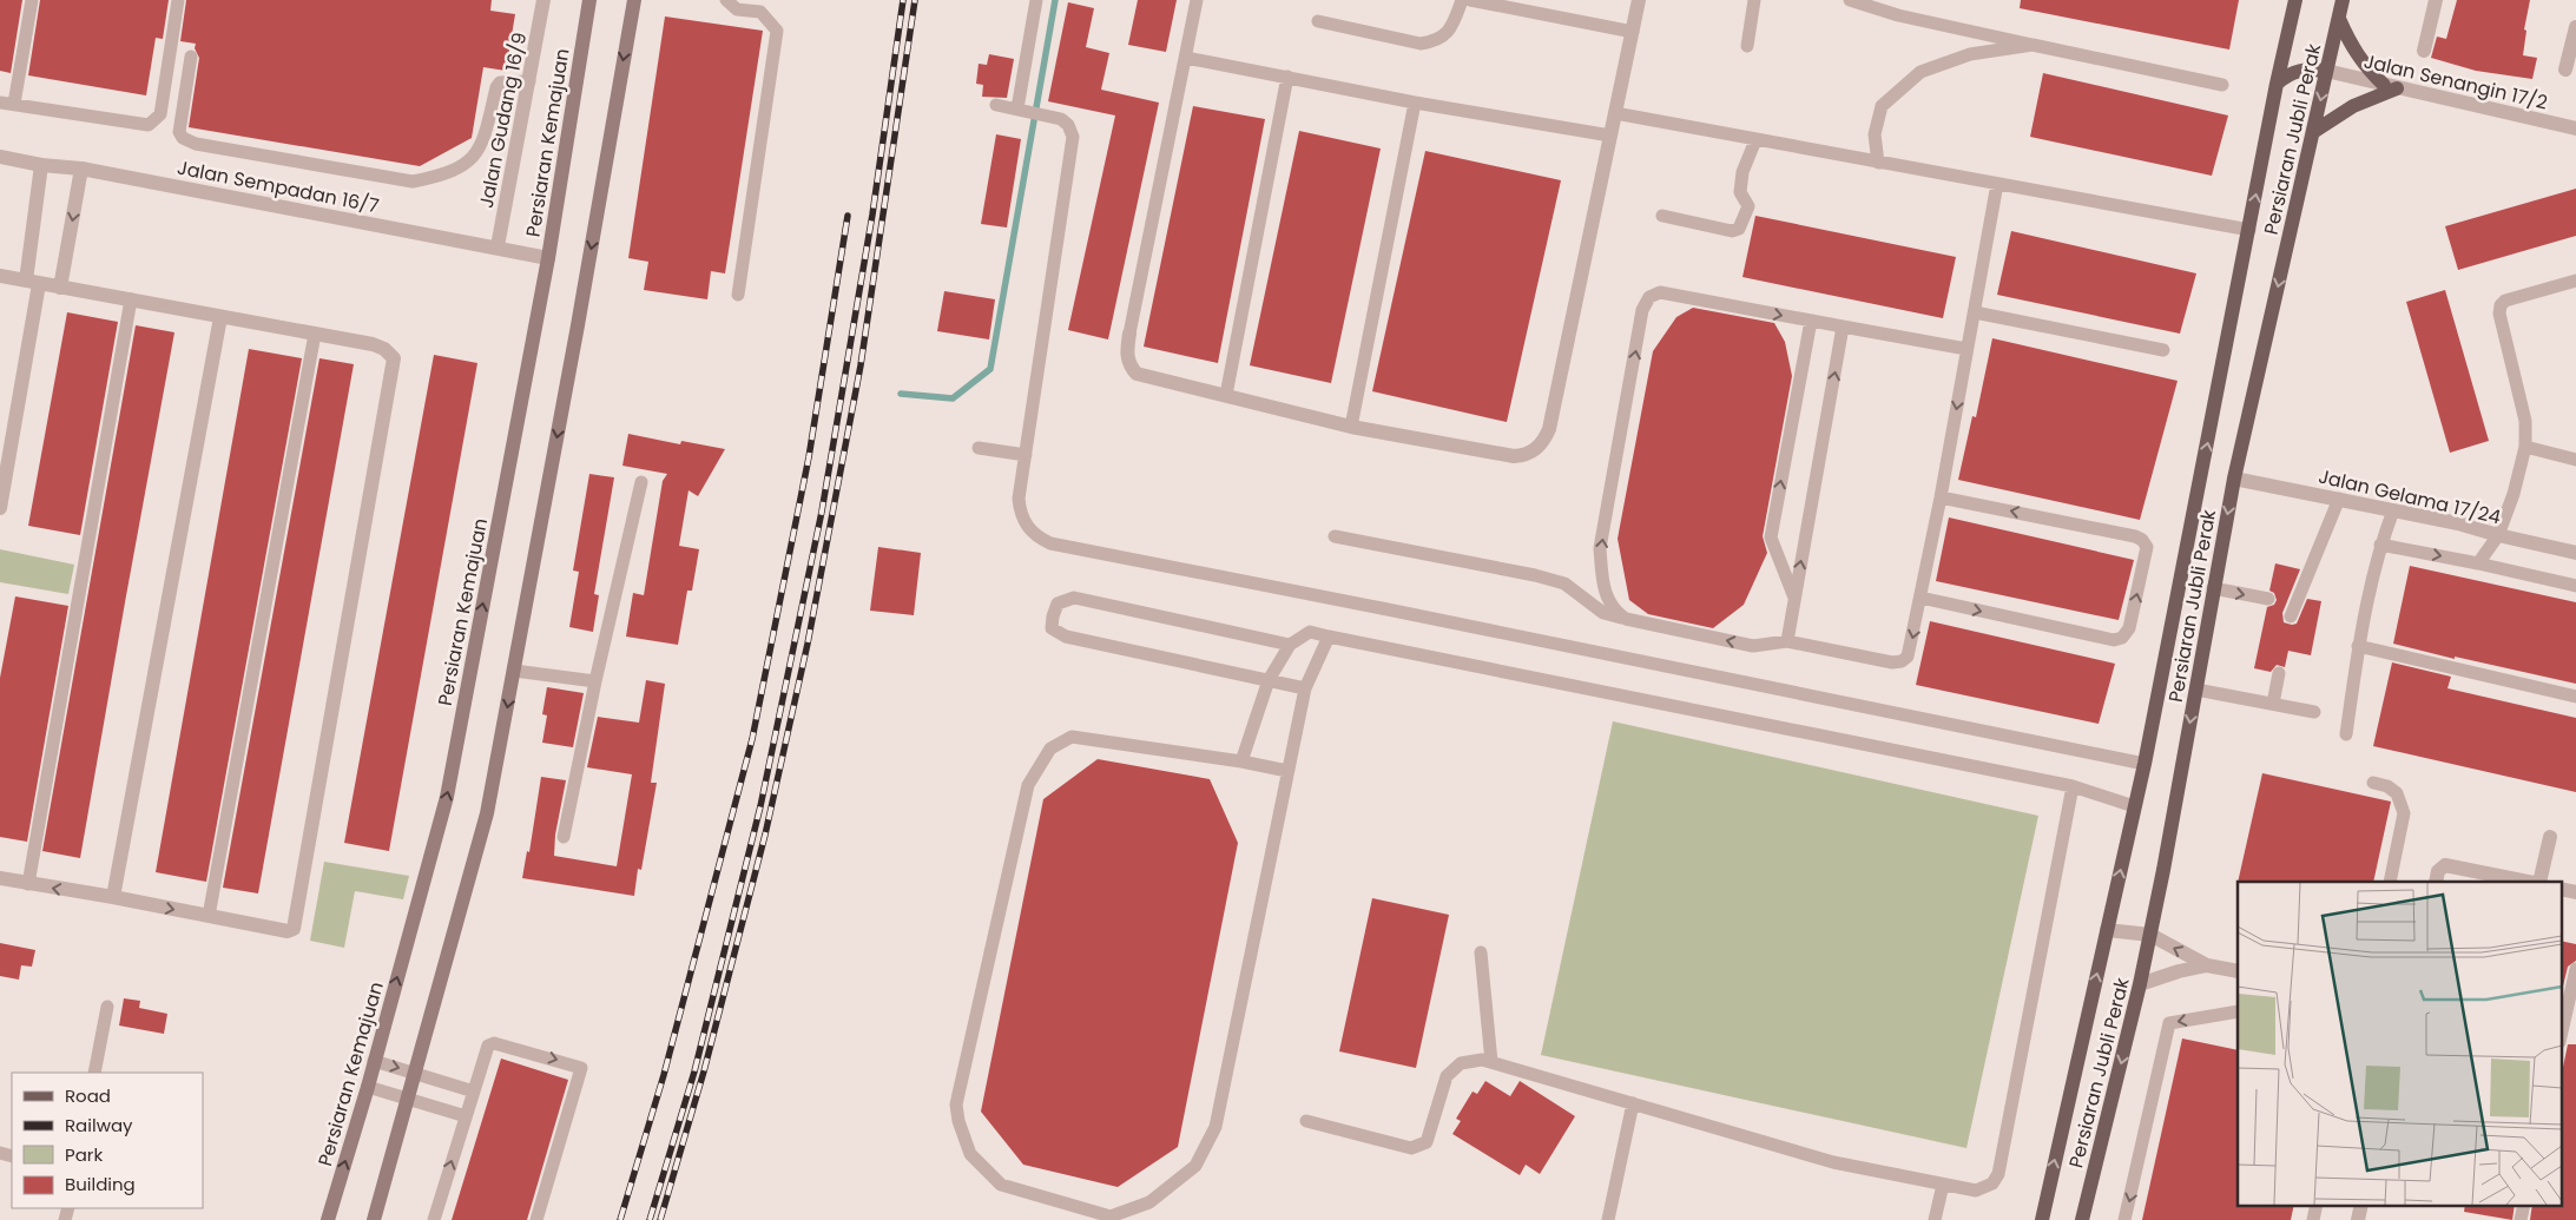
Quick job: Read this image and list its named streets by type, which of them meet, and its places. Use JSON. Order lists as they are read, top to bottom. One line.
{"streets":{"main road":["Persiaran Jubli Perak","Persiaran Kemajuan"],"street":["Jalan Senangin 17/2","Jalan Gudang 16/9","Jalan Sempadan 16/7","Jalan Gelama 17/24"]},"crossings":[["Jalan Senangin 17/2","Persiaran Jubli Perak"],["Jalan Gudang 16/9","Jalan Sempadan 16/7"],["Persiaran Jubli Perak","Jalan Gelama 17/24"],["Persiaran Kemajuan","Jalan Sempadan 16/7"]],"legend":["Road","Railway","Park","Building"]}
